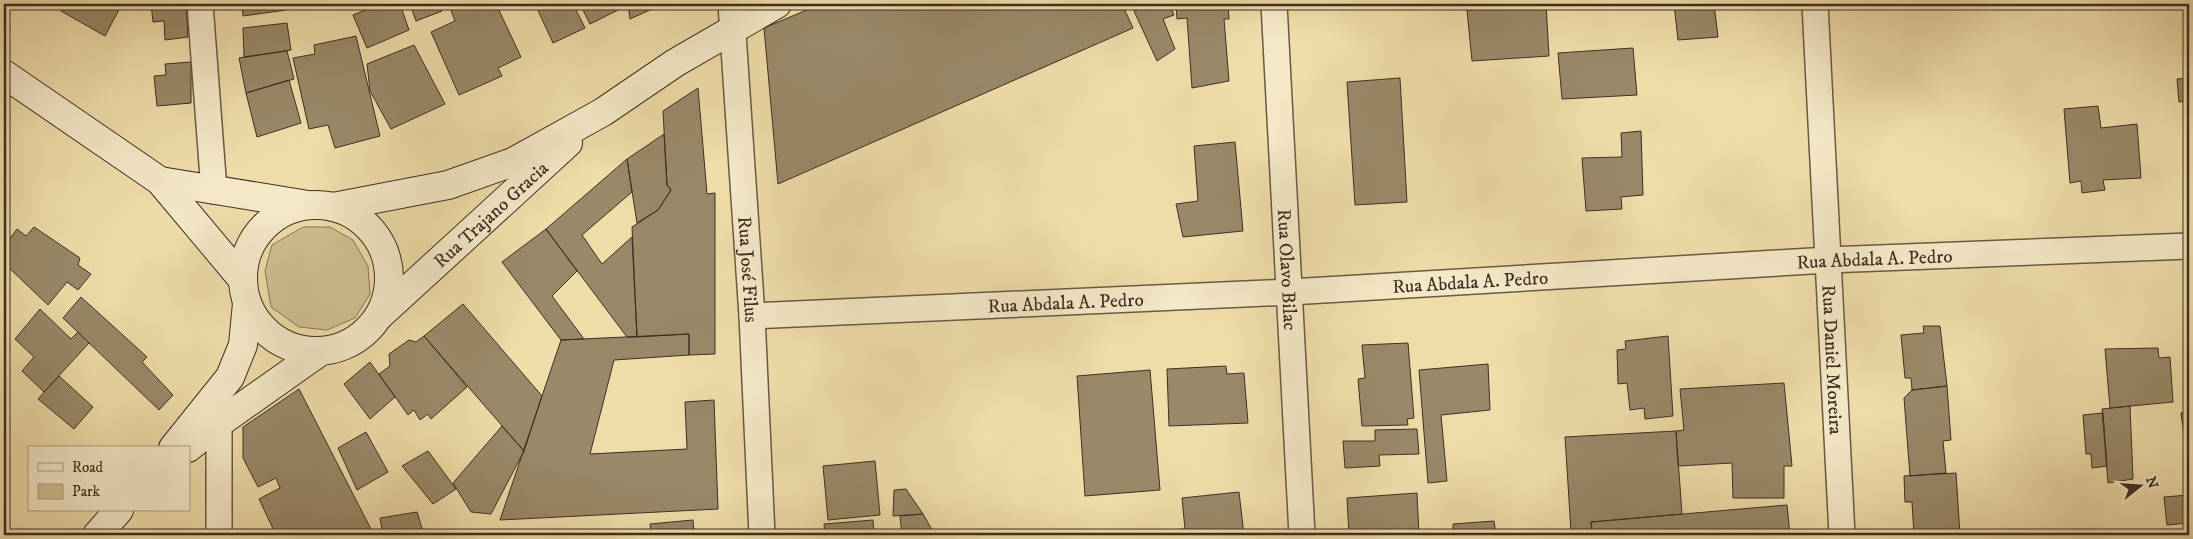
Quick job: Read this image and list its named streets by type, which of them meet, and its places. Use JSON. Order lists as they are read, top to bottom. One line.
{"streets":{"main road":["Rua Trajano Gracia"],"street":["Rua Abdala A. Pedro","Rua José Filus","Rua Olavo Bilac","Rua Daniel Moreira"]},"crossings":[["Rua Trajano Gracia","Rua José Filus"],["Rua Abdala A. Pedro","Rua José Filus"],["Rua Abdala A. Pedro","Rua Olavo Bilac"],["Rua Abdala A. Pedro","Rua Daniel Moreira"]],"legend":["Road","Park"],"north":"right"}
